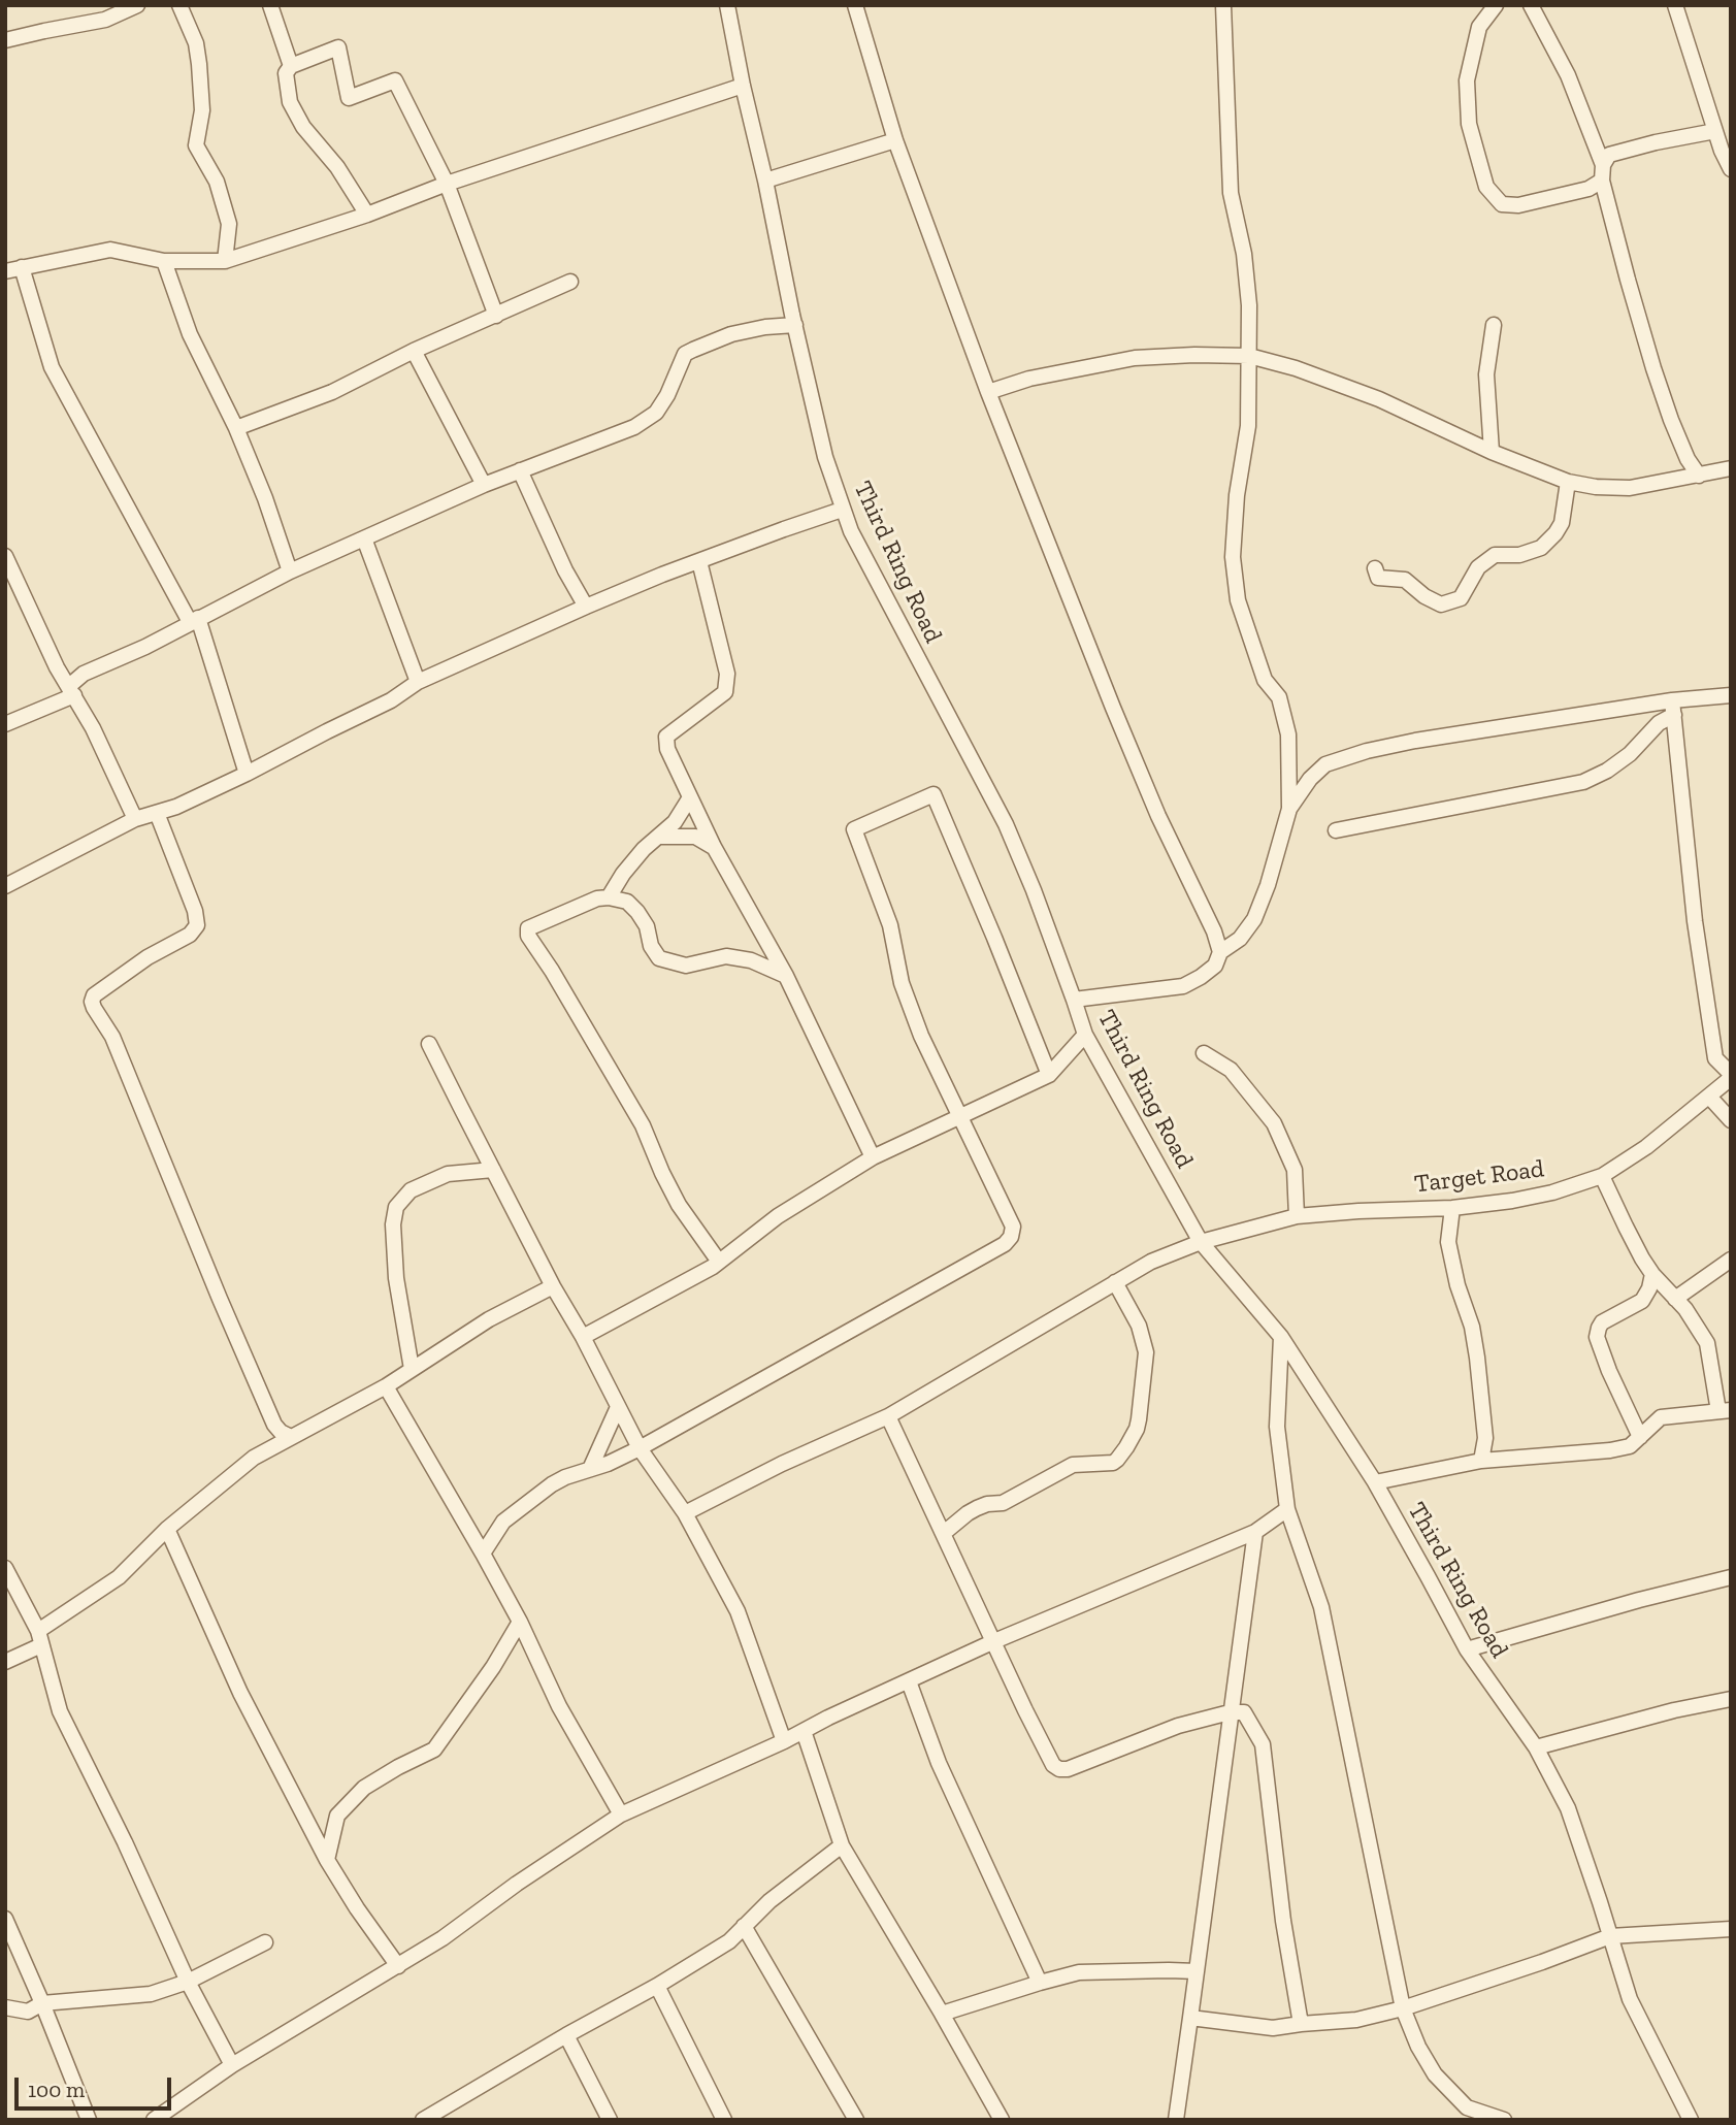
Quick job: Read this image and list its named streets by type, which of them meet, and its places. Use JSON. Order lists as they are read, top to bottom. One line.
{"streets":{"street":["Third Ring Road","Target Road"]},"crossings":[["Third Ring Road","Target Road"]],"scale_bar":"100 m"}
